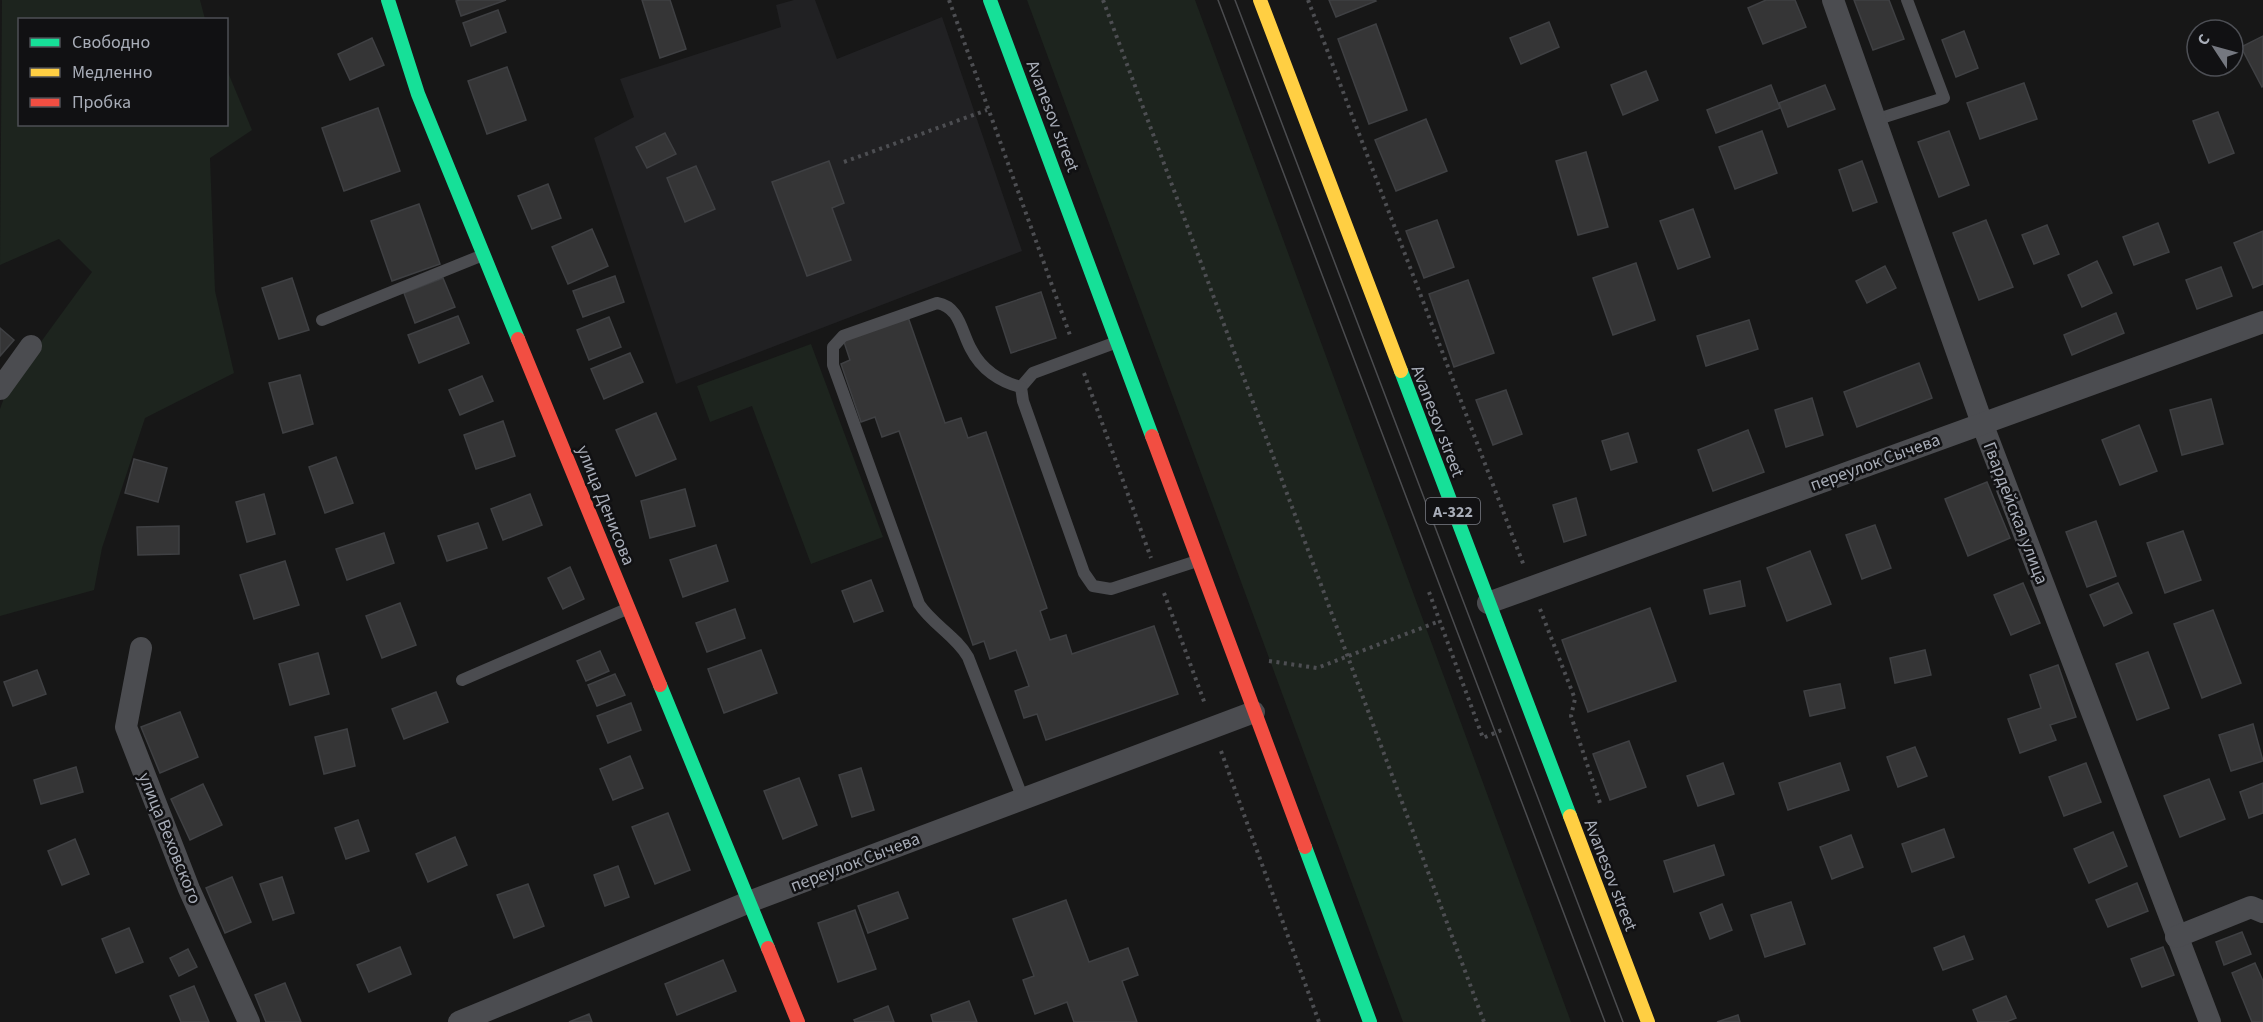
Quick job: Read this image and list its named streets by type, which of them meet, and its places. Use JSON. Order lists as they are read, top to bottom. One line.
{"streets":{"main road":["Avanesov street","улица Денисова","А-322"],"street":["переулок Сычева","Гвардейская улица","улица Веховского"]},"crossings":[["Avanesov street","переулок Сычева"],["переулок Сычева","улица Денисова"],["переулок Сычева","Гвардейская улица"]],"legend":["Свободно","Медленно","Пробка"],"north":"top left"}
